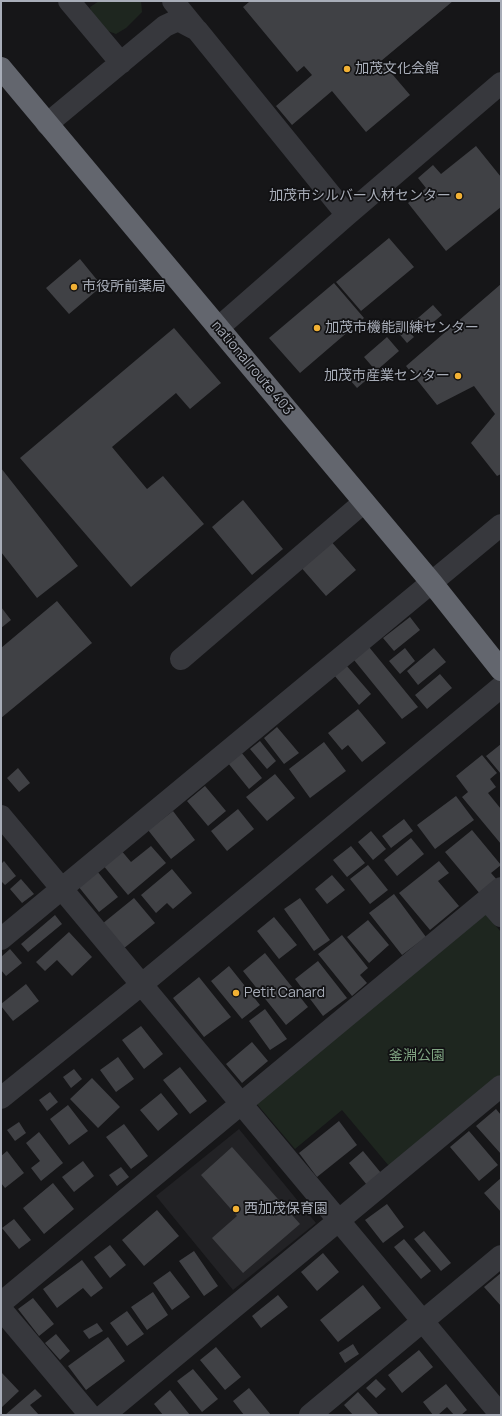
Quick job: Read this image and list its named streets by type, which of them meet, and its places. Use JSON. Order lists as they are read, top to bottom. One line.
{"streets":{"highway":["national route 403"]},"parks":["釜淵公園"],"places":["加茂文化会館","加茂市シルバー人材センター","市役所前薬局","加茂市機能訓練センター","加茂市産業センター","Petit Canard","西加茂保育園"]}
